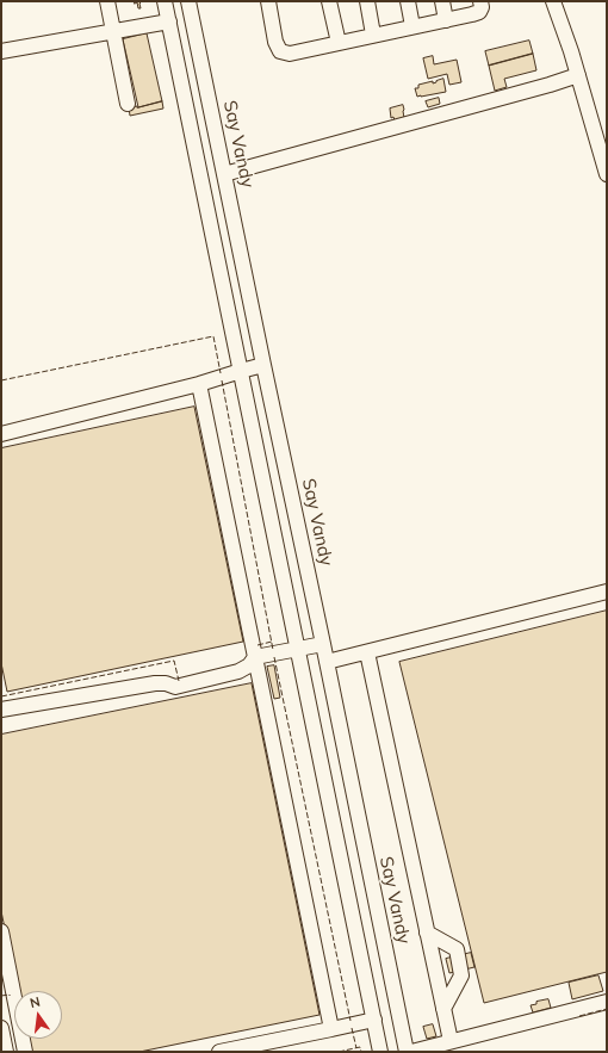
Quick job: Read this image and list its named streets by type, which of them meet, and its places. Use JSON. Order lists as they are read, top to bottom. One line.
{"streets":{"street":["Say Vandy"]},"north":"top"}
